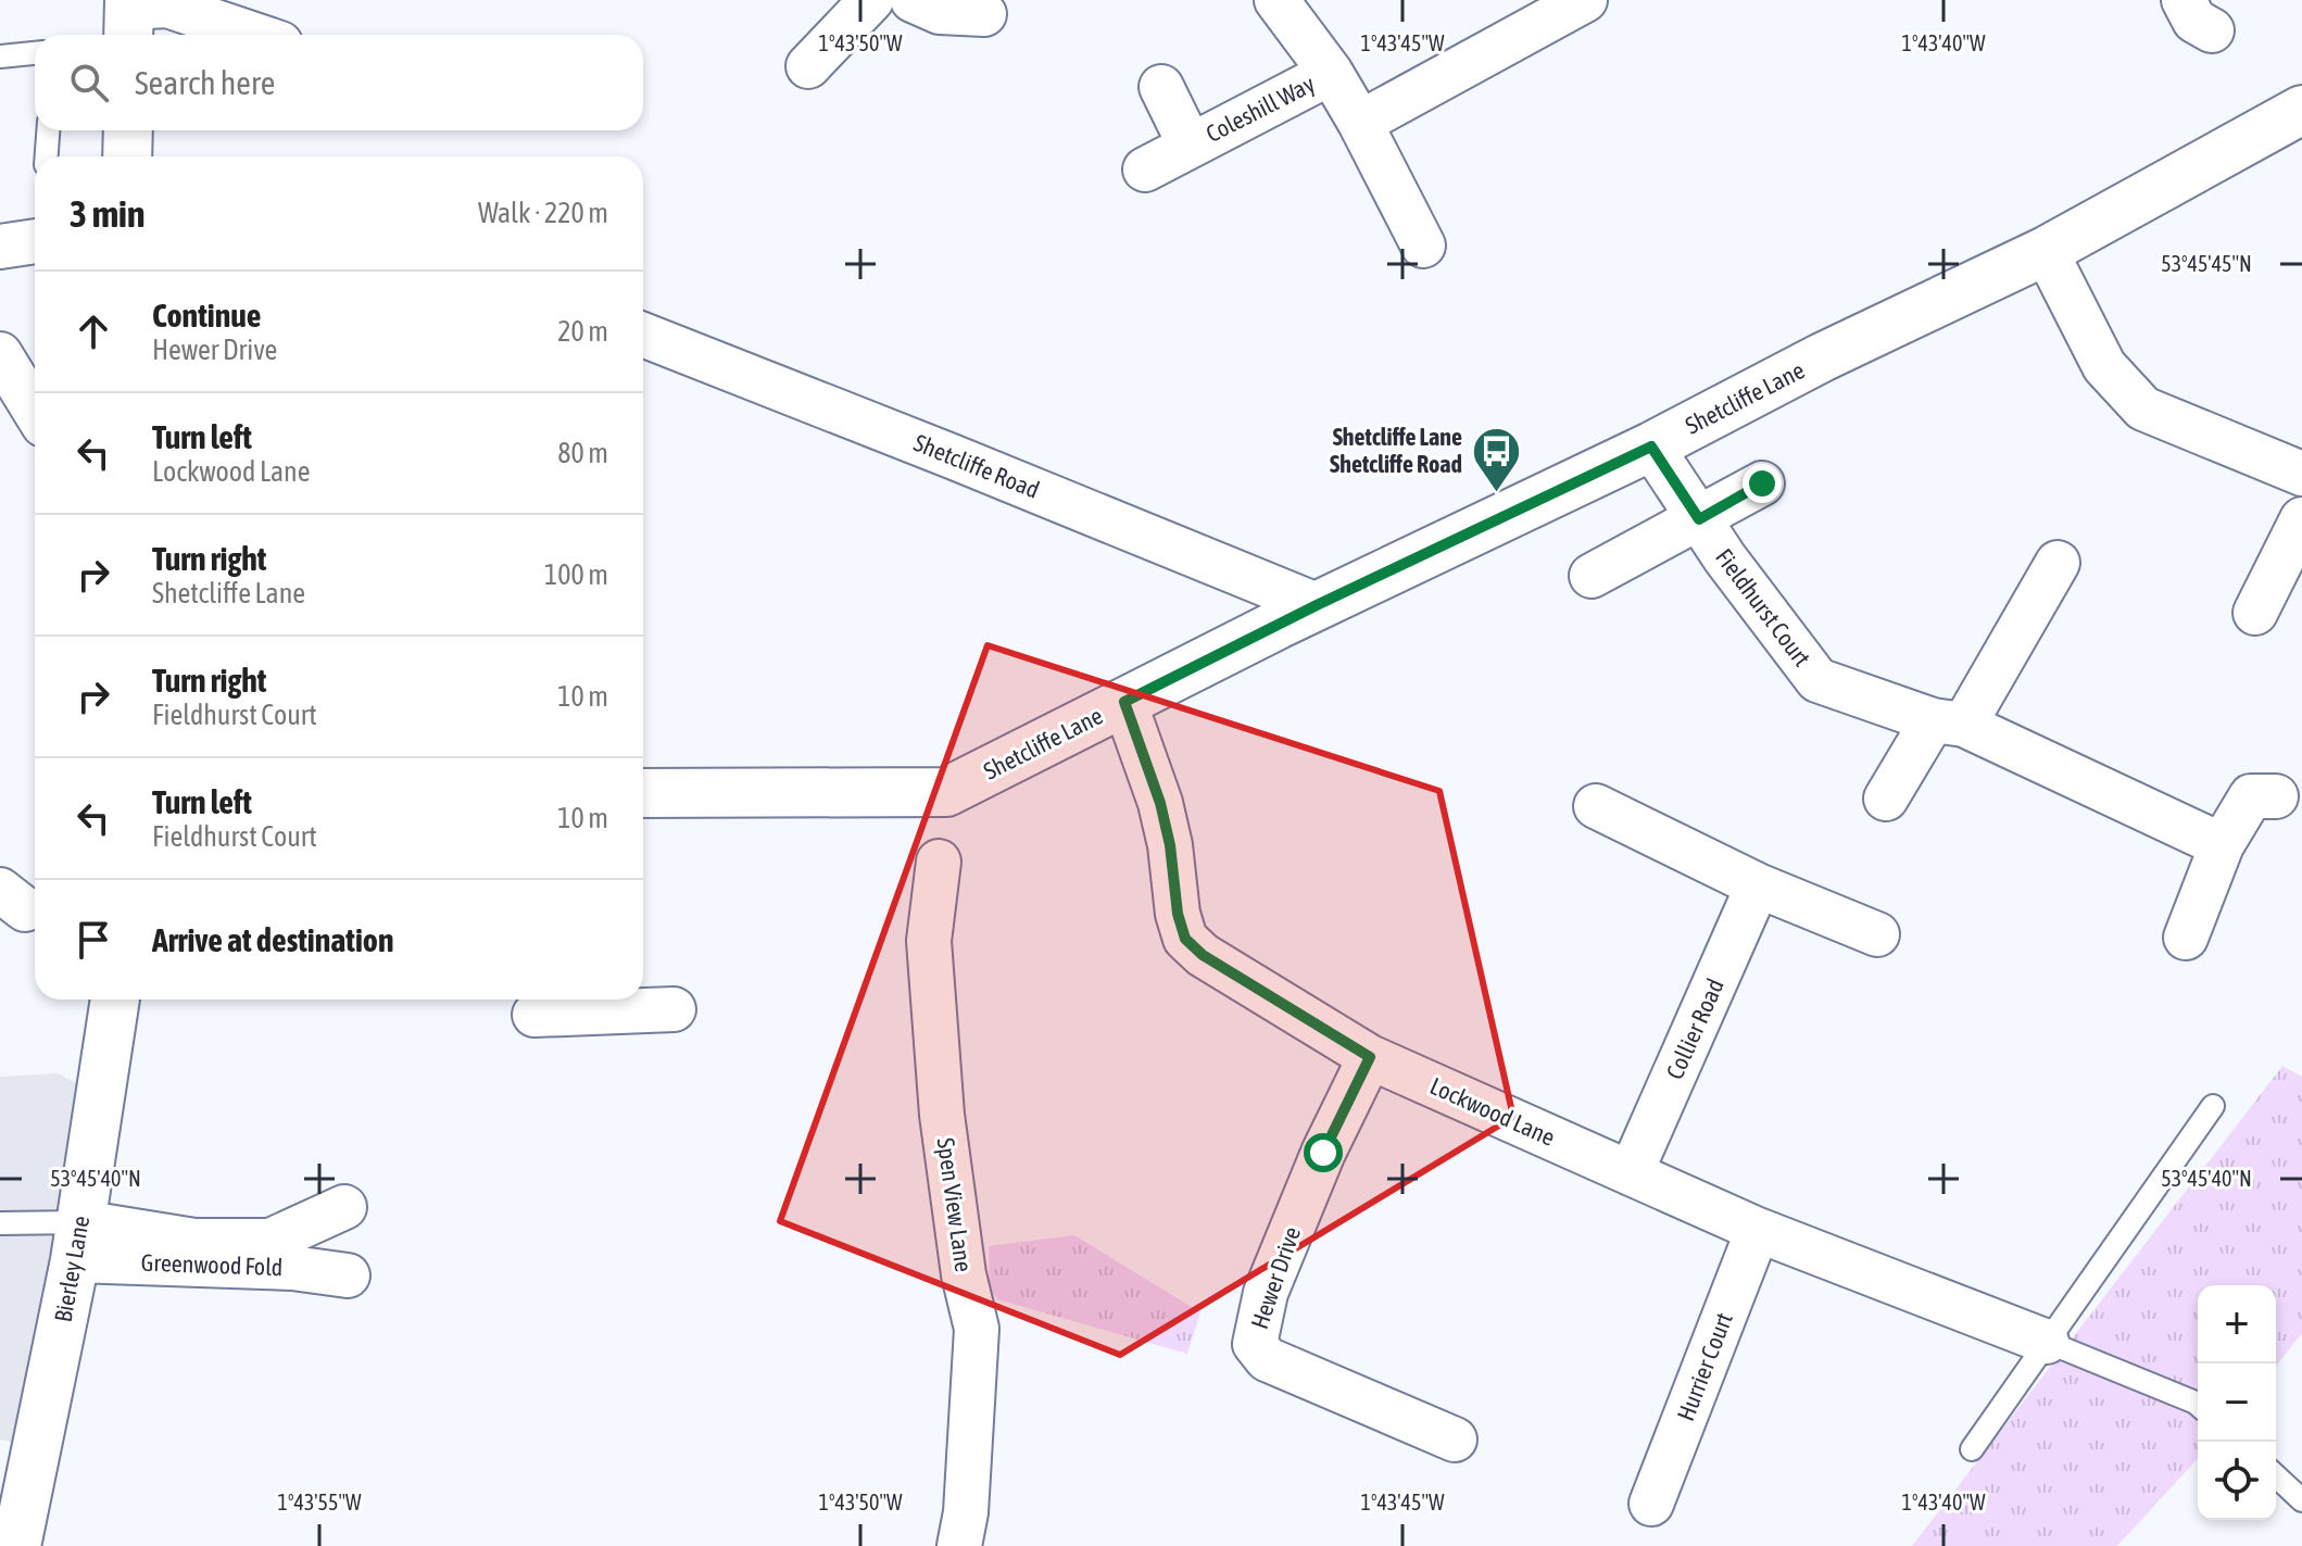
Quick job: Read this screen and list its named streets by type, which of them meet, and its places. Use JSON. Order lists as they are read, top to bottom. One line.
{"streets":{"street":["Coleshill Way","Shetcliffe Lane","Shetcliffe Road","Fieldhurst Court","Collier Road","Lockwood Lane","Spen View Lane","Greenwood Fold","Bierley Lane","Hewer Drive","Hurrier Court"]},"crossings":[["Shetcliffe Lane","Shetcliffe Road"],["Shetcliffe Lane","Fieldhurst Court"],["Shetcliffe Lane","Lockwood Lane"],["Collier Road","Lockwood Lane"],["Lockwood Lane","Hewer Drive"],["Lockwood Lane","Hurrier Court"],["Greenwood Fold","Bierley Lane"]],"places":{"bus stop":["Shetcliffe Lane Shetcliffe Road"]},"page":{"search":"Search here","heading":["3 min","Walk · 220 m"],"list":[["Continue","Hewer Drive","20 m"],["Turn left","Lockwood Lane","80 m"],["Turn right","Shetcliffe Lane","100 m"],["Turn right","Fieldhurst Court","10 m"],["Turn left","Fieldhurst Court","10 m"],"Arrive at destination"],"map_buttons":["+","−"]},"coordinates":["1°43'50\"W","1°43'45\"W","1°43'40\"W","53°45'45\"N","53°45'40\"N","1°43'55\"W"]}
